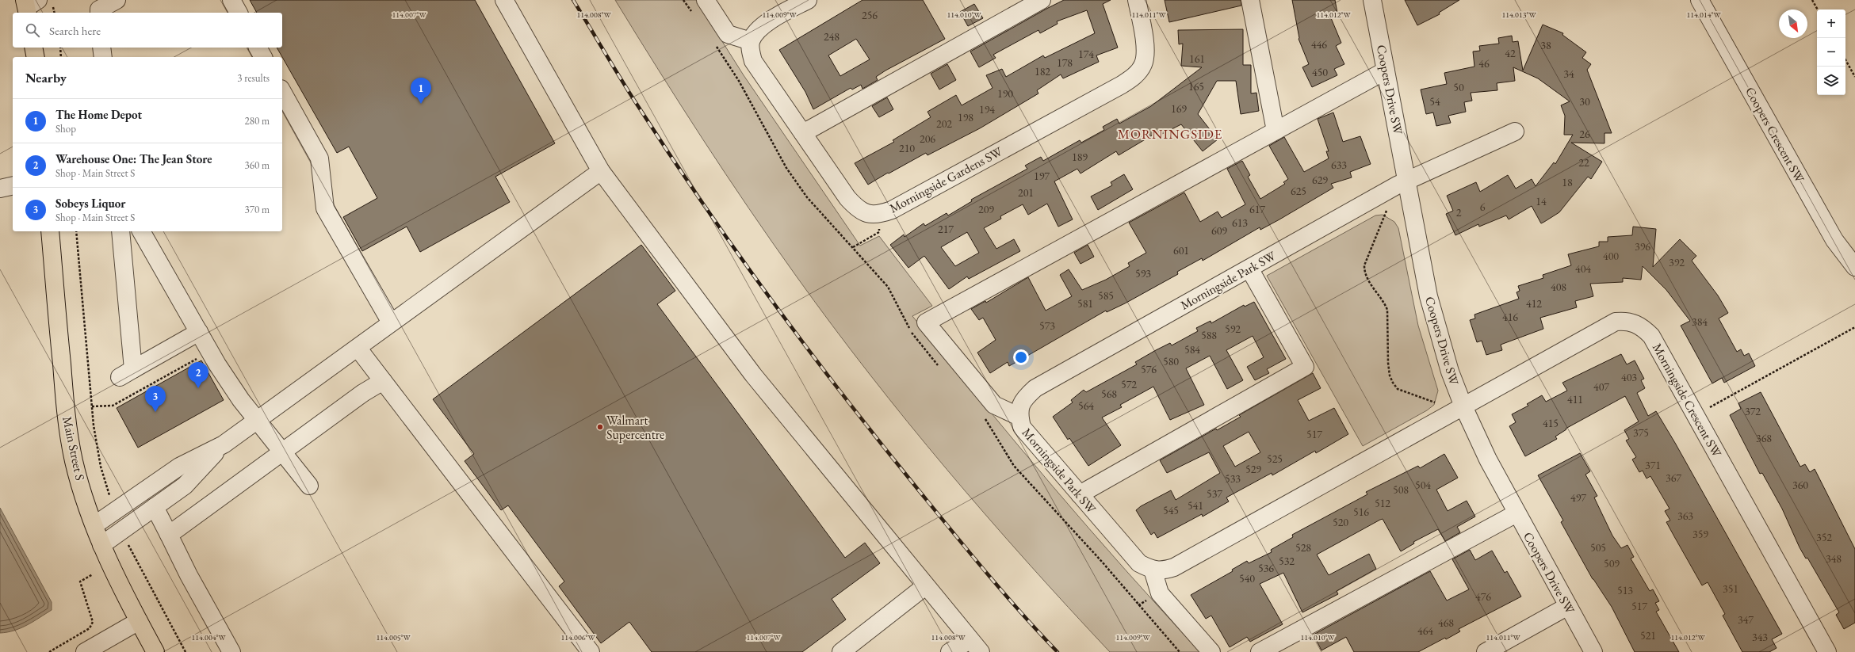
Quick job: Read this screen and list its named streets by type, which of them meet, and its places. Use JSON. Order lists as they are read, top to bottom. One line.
{"streets":{"main road":["Main Street S"],"street":["Coopers Drive SW","Coopers Crescent SW","Morningside Gardens SW","Morningside Park SW","Morningside Crescent SW"]},"crossings":[["Coopers Drive SW","Morningside Park SW"],["Coopers Drive SW","Morningside Crescent SW"]],"districts":["MORNINGSIDE"],"places":["Walmart Supercentre"],"house_numbers":["256","248","446","38","42","174","161","178","46","182","450","34","165","50","190","54","30","169","194","198","202","26","206","210","189","22","633","197","629","18","625","201","14","6","209","617","2","613","217","609","396","601","400","392","404","593","408","585","581","412","416","384","573","592","588","584","580","576","403","572","407","568","411","564","372","415","375","517","368","525","371","529","367","533","504","360","508","537","497","512","541","545","516","363","520","359","352","528","505","348","532","509","536","540","351","513","476","517","347","468","464","521","343"],"north":"bottom right","page":{"map_buttons":["+","−"],"search":"Search here","heading":["Nearby","3 results"],"pins":["1","2","3"],"list":[{"mark":"1","name":"The Home Depot","note":"Shop","value":"280 m"},{"mark":"2","name":"Warehouse One: The Jean Store","note":"Shop · Main Street S","value":"360 m"},{"mark":"3","name":"Sobeys Liquor","note":"Shop · Main Street S","value":"370 m"}]},"coordinates":["114.007°W","114.008°W","114.009°W","114.010°W","114.011°W","114.012°W","114.013°W","114.014°W","114.004°W","114.005°W","114.006°W"]}
